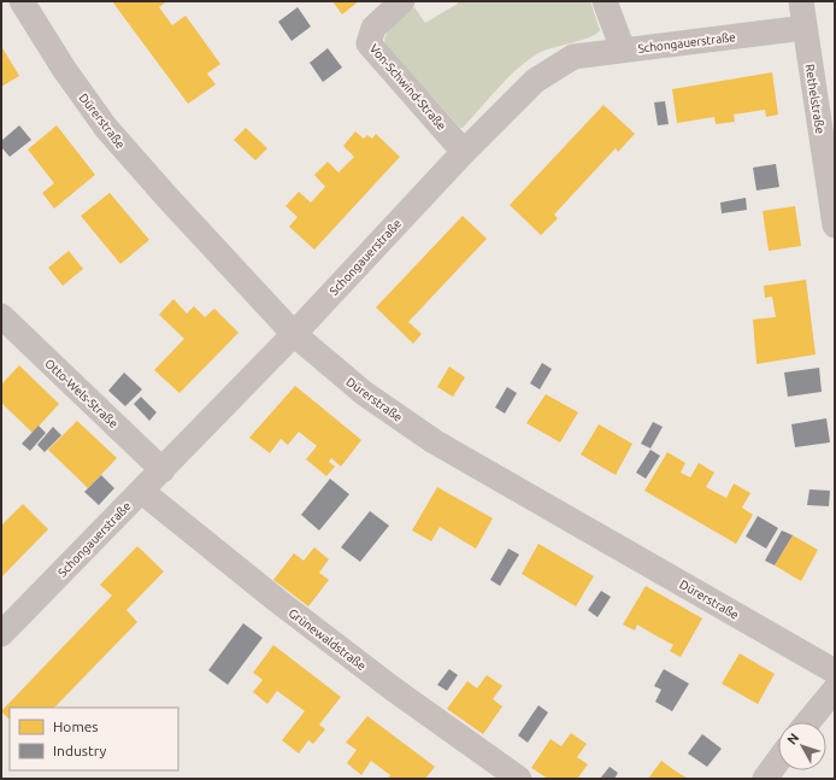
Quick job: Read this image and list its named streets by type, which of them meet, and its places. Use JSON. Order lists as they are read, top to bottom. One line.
{"streets":{"street":["Schongauerstraße","Von-Schwind-Straße","Rethelstraße","Dürerstraße","Otto-Wels-Straße","Grünewaldstraße"]},"crossings":[["Schongauerstraße","Von-Schwind-Straße"],["Schongauerstraße","Rethelstraße"],["Schongauerstraße","Dürerstraße"],["Schongauerstraße","Otto-Wels-Straße"],["Schongauerstraße","Grünewaldstraße"]],"legend":["Homes","Industry"],"north":"top left"}
